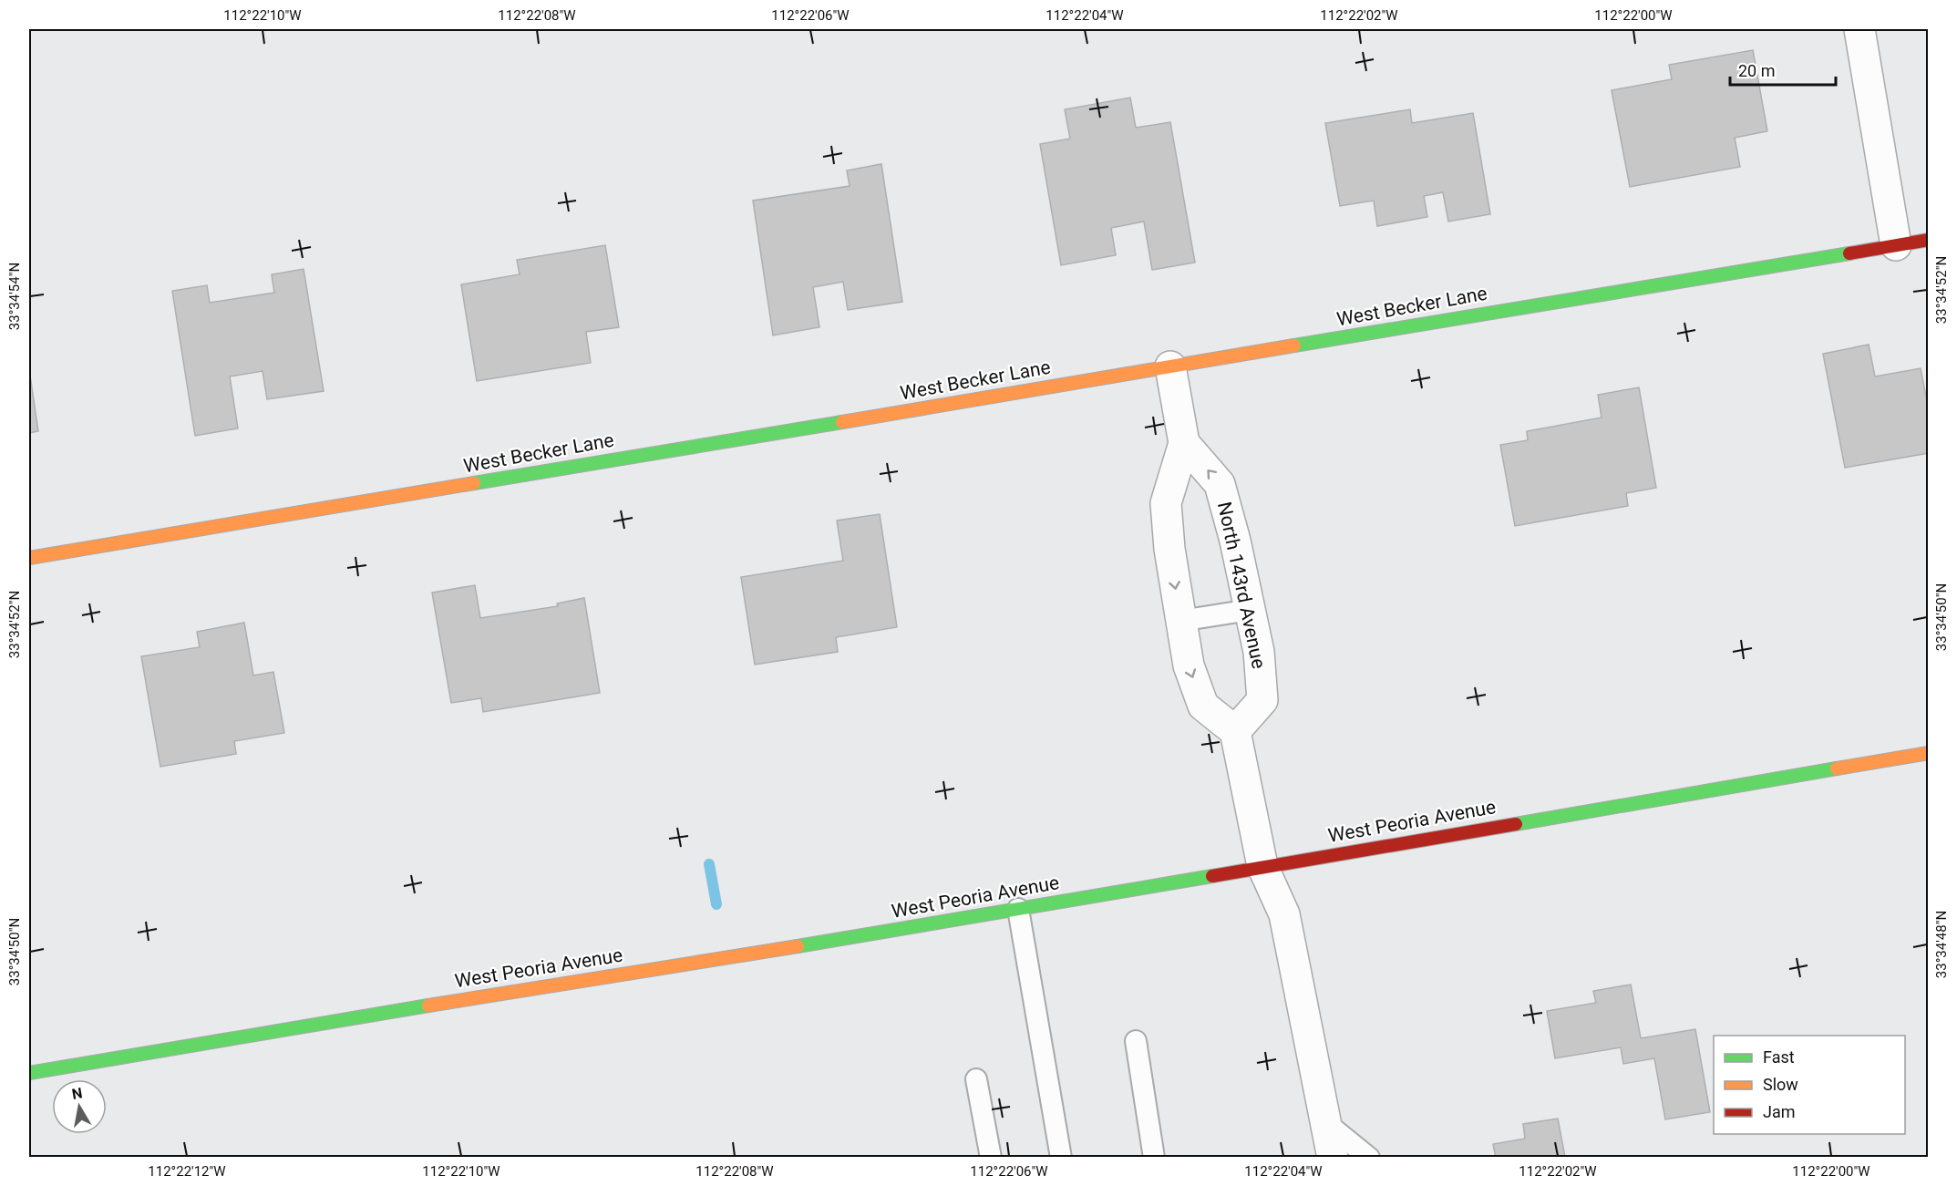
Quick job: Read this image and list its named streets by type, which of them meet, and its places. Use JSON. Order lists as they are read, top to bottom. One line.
{"streets":{"street":["West Becker Lane","North 143rd Avenue","West Peoria Avenue"]},"legend":["Fast","Slow","Jam"],"scale_bar":"20 m","north":"top","coordinates":["112°22'10\"W","112°22'08\"W","112°22'06\"W","112°22'04\"W","112°22'02\"W","112°22'00\"W","33°34'52\"N","33°34'54\"N","33°34'50\"N","33°34'48\"N","112°22'12\"W"]}
